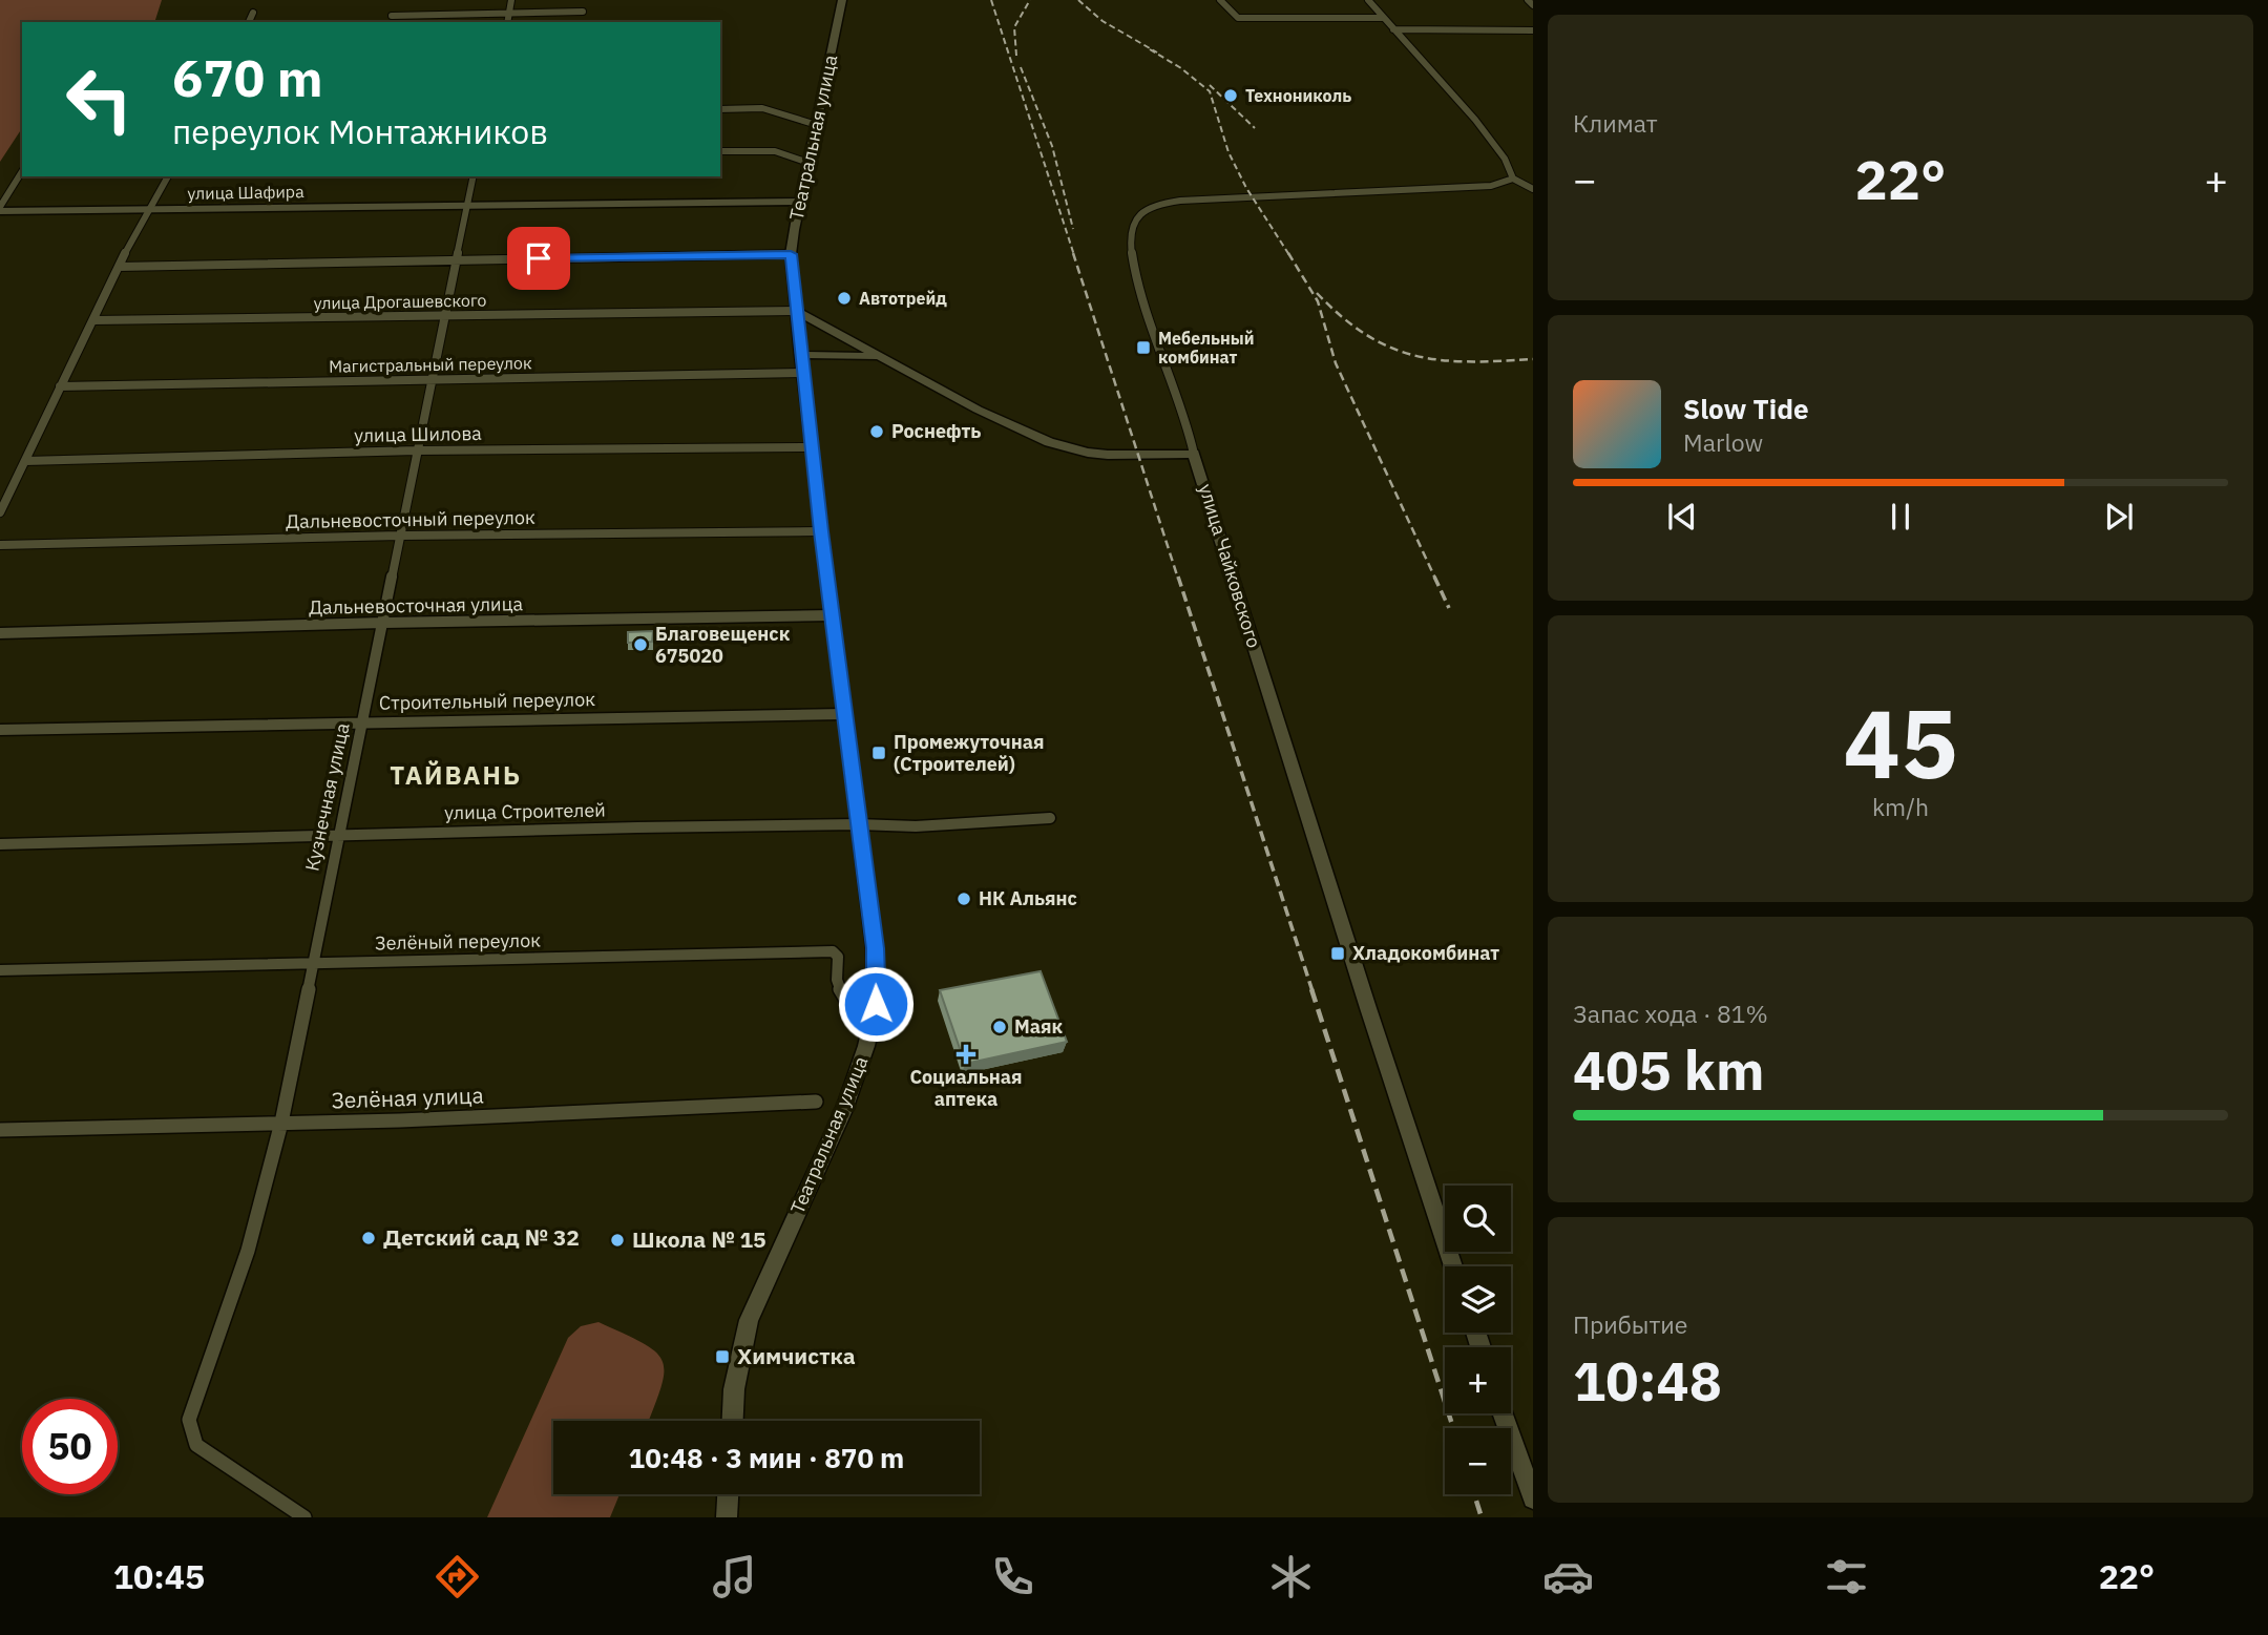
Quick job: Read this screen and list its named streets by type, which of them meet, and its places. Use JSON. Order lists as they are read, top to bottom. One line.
{"streets":{"street":["Театральная улица","улица Шафира","улица Дрогашевского","Магистральный переулок","улица Шилова","Дальневосточный переулок","улица Чайковского","Дальневосточная улица","Строительный переулок","Кузнечная улица","улица Строителей","Зелёный переулок","Зелёная улица"]},"crossings":[["Театральная улица","улица Шафира"],["Театральная улица","улица Дрогашевского"],["Театральная улица","Магистральный переулок"],["Театральная улица","улица Шилова"],["Театральная улица","Дальневосточный переулок"],["Театральная улица","Дальневосточная улица"],["Театральная улица","Строительный переулок"],["Театральная улица","улица Строителей"],["Театральная улица","Зелёный переулок"],["улица Шафира","Кузнечная улица"],["улица Дрогашевского","Кузнечная улица"],["Магистральный переулок","Кузнечная улица"],["улица Шилова","Кузнечная улица"],["Дальневосточный переулок","Кузнечная улица"],["Дальневосточная улица","Кузнечная улица"],["Строительный переулок","Кузнечная улица"],["Кузнечная улица","улица Строителей"],["Кузнечная улица","Зелёный переулок"],["Кузнечная улица","Зелёная улица"]],"districts":["ТАЙВАНЬ"],"places":{"other":["Технониколь","Автотрейд","Роснефть","Благовещенск 675020","НК Альянс","Маяк","Детский сад № 32","Школа № 15"],"transit":["Мебельный комбинат","Промежуточная (Строителей)","Хладокомбинат","Химчистка"],"health":["Социальная аптека"]},"page":{"tile":["Климат",["45","km/h"],["Запас хода · 81%","405 km"],["Прибытие","10:48"]],"turn":["670 m","переулок Монтажников"],"heat":["−","22°","+"],"song":["Slow Tide","Marlow"],"map_buttons":["+","−"],"limit":"50","trip":"10:48 · 3 мин · 870 m","tabs":["10:45","22°"]}}
